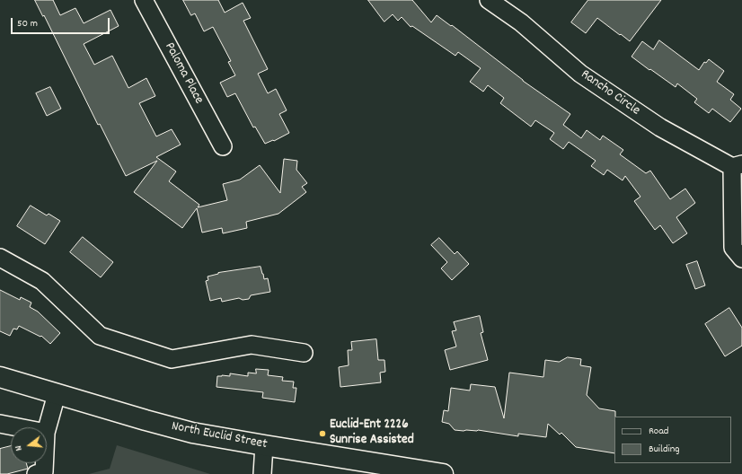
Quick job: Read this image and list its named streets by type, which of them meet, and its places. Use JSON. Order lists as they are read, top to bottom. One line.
{"streets":{"main road":["North Euclid Street"],"street":["Paloma Place","Rancho Circle"]},"places":["Euclid-Ent 2226 Sunrise Assisted"],"legend":["Road","Building"],"scale_bar":"50 m","north":"left"}
